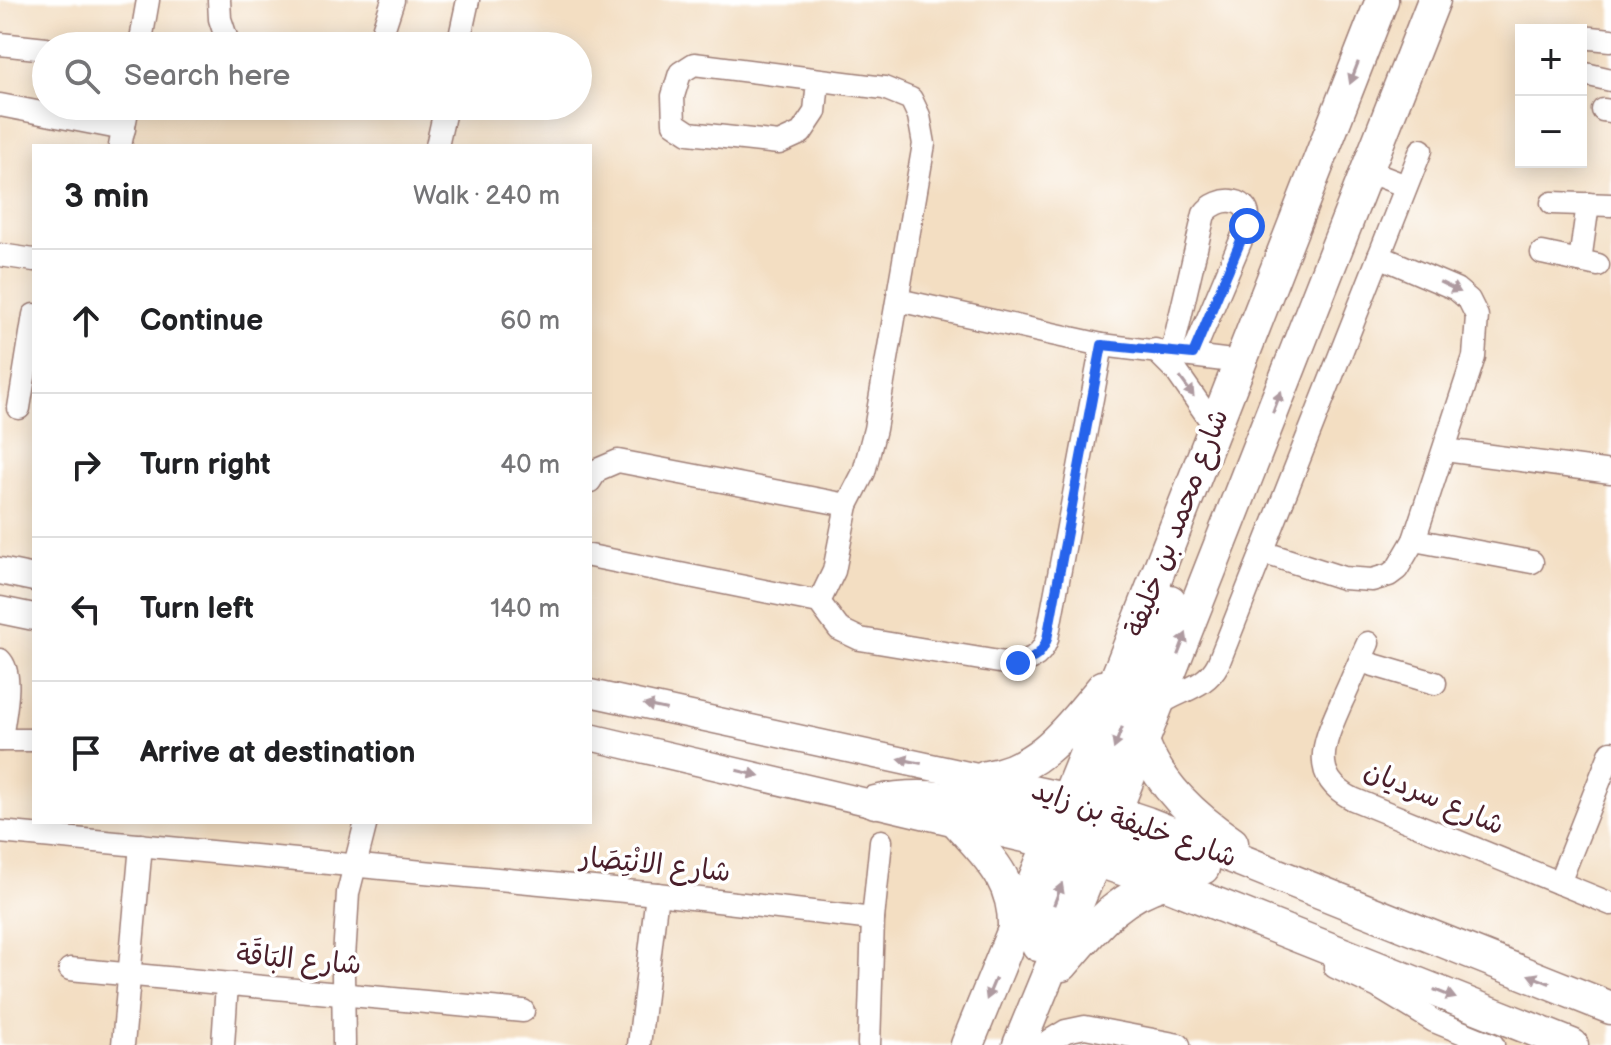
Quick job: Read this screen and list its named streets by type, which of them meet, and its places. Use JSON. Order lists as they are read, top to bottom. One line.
{"streets":{"highway":["شارع محمد بن خليفة","شارع خليفة بن زايد"],"street":["شارع سرديان","شارع الانْتِصَار","شارع البَاقَة"]},"crossings":[["شارع محمد بن خليفة","شارع خليفة بن زايد"]],"page":{"map_buttons":["+","−"],"search":"Search here","heading":["3 min","Walk · 240 m"],"list":[["Continue","60 m"],["Turn right","40 m"],["Turn left","140 m"],"Arrive at destination"]}}
